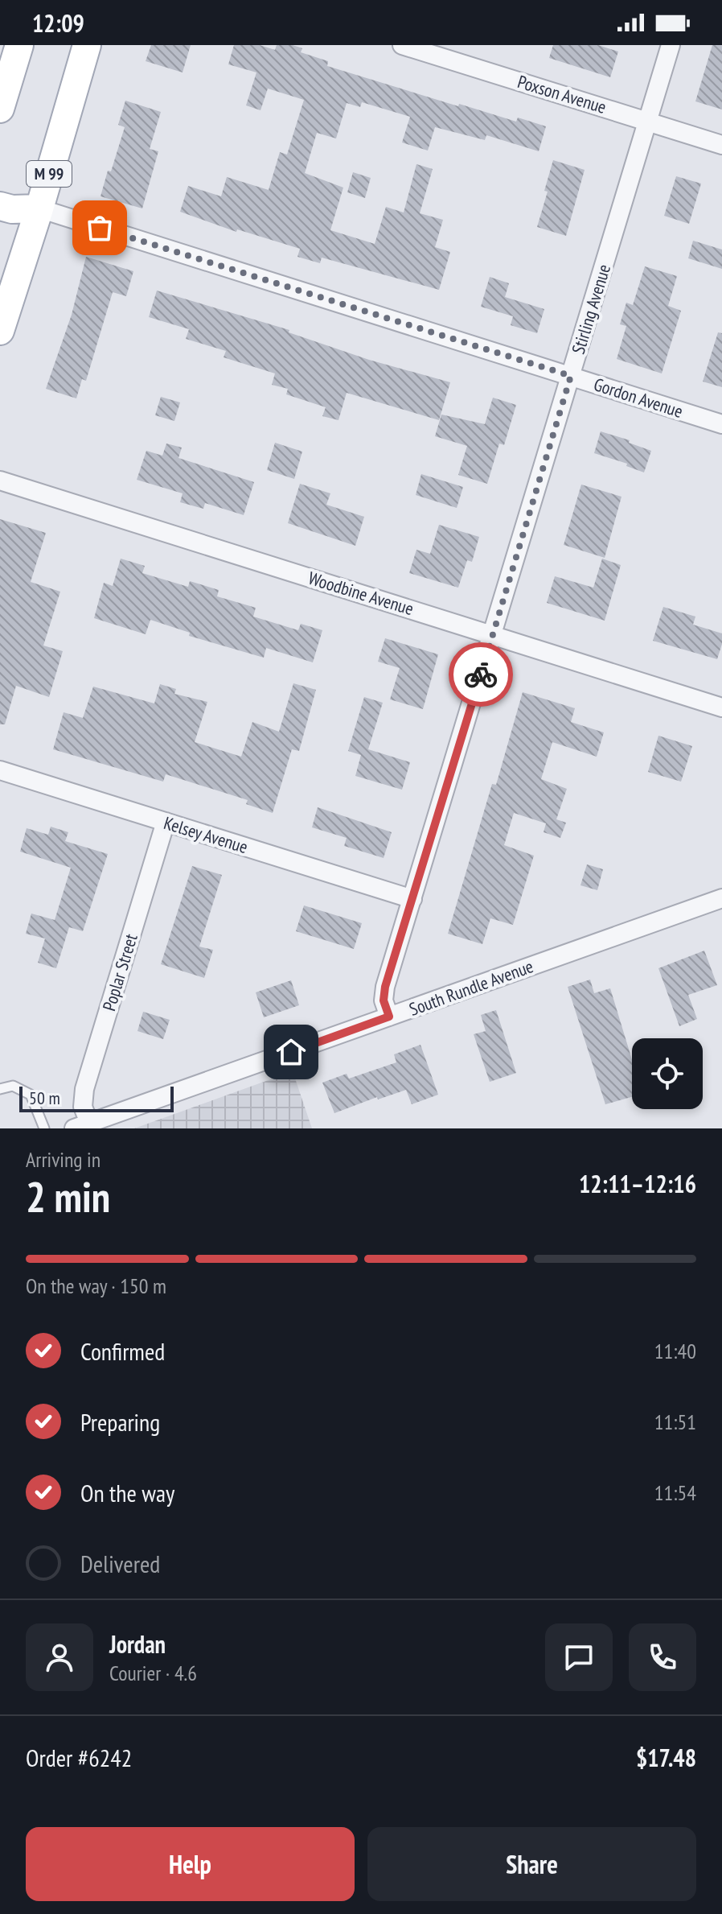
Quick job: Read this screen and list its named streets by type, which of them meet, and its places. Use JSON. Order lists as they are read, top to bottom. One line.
{"streets":{"main road":["M 99"],"street":["Poxson Avenue","Stirling Avenue","Gordon Avenue","Woodbine Avenue","Kelsey Avenue","Poplar Street","South Rundle Avenue"]},"crossings":[["Poxson Avenue","Stirling Avenue"],["M 99","Gordon Avenue"],["Stirling Avenue","Gordon Avenue"],["Stirling Avenue","Woodbine Avenue"],["Stirling Avenue","Kelsey Avenue"],["Stirling Avenue","South Rundle Avenue"],["Kelsey Avenue","Poplar Street"],["Poplar Street","South Rundle Avenue"]],"scale_bar":"50 m","page":{"status":"12:09","scale":"50 m","heading":["2 min","Arriving in","12:11–12:16"],"panel":["Jordan","Courier · 4.6","Order #6242","$17.48"],"bar":"On the way · 150 m","list":[["Confirmed","11:40"],["Preparing","11:51"],["On the way","11:54"],"Delivered"],"buttons":["Help","Share"]}}
